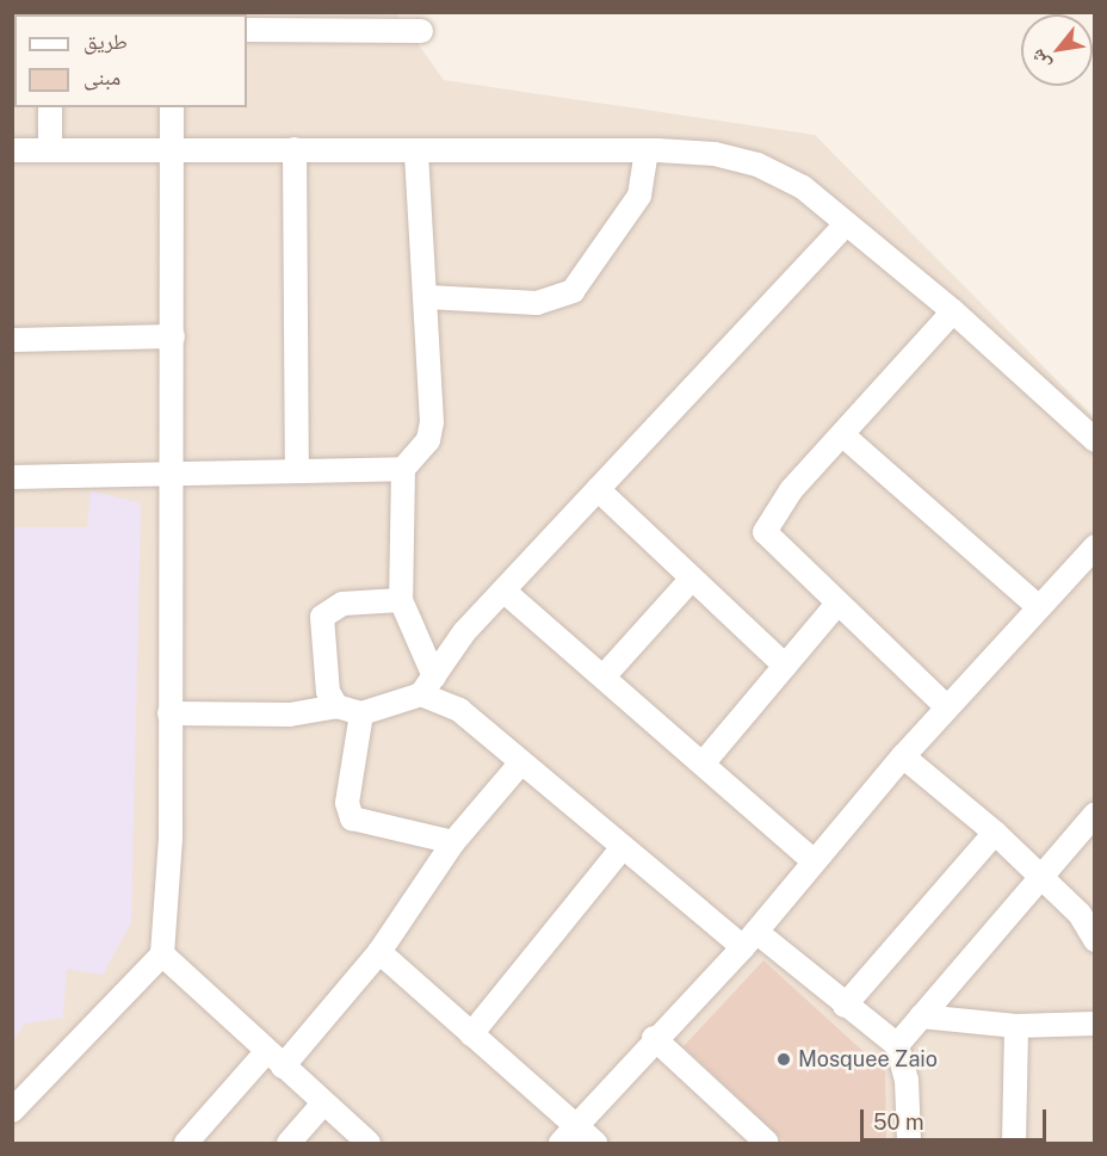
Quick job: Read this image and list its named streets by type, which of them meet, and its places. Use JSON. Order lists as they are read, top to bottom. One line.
{"places":["Mosquee Zaio"],"legend":["طريق","مبنى"],"scale_bar":"50 m","north":"bottom left"}
